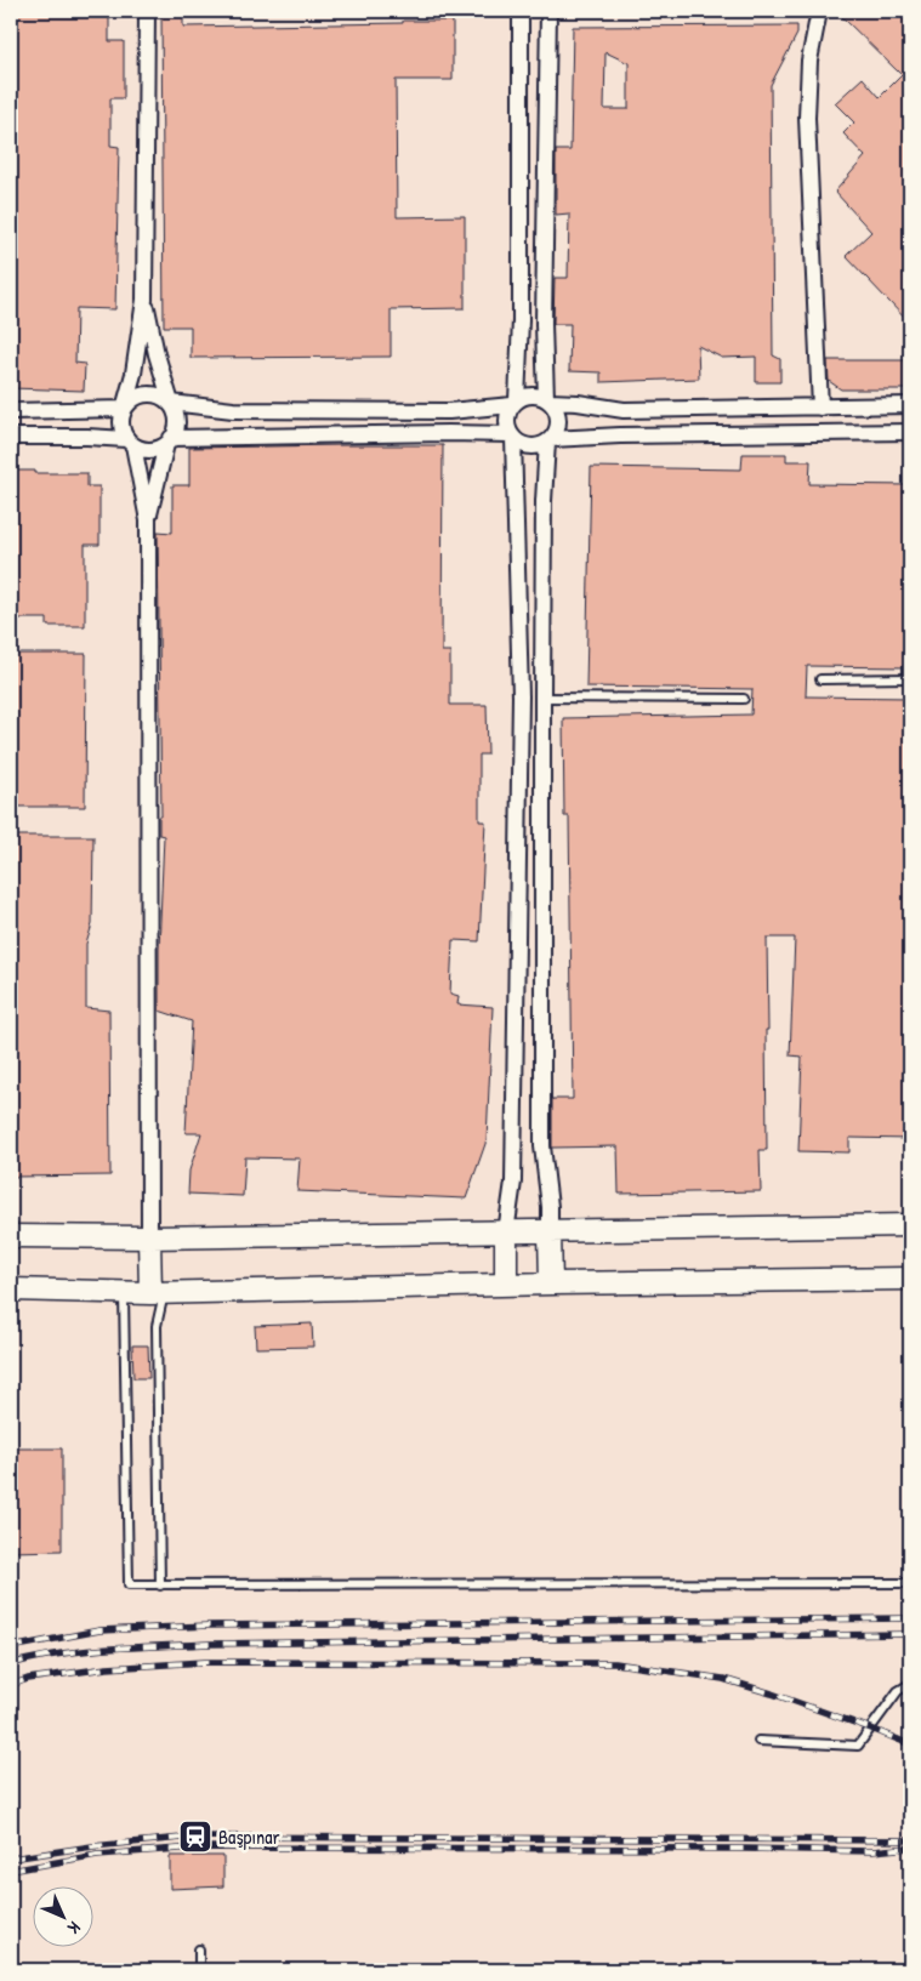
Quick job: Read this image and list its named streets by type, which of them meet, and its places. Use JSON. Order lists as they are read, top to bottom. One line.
{"places":{"station":["Başpınar"]},"north":"bottom right"}
